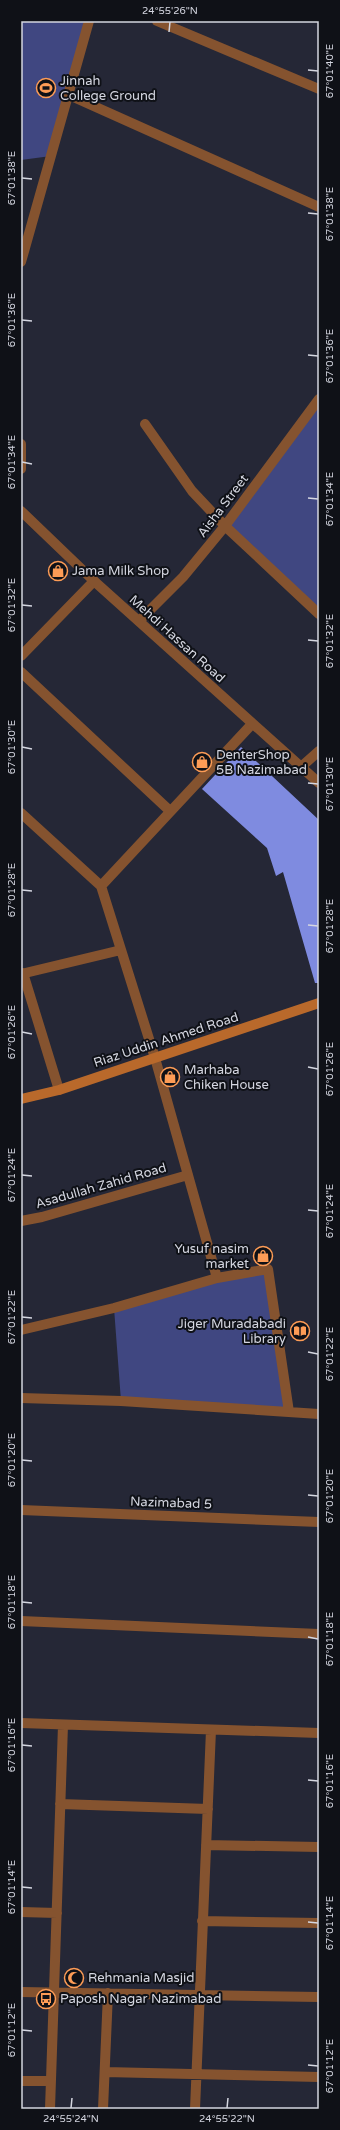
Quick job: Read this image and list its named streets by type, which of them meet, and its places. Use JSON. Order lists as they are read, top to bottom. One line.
{"streets":{"main road":["Riaz Uddin Ahmed Road"],"street":["Aisha Street","Mehdi Hassan Road","Asadullah Zahid Road","Nazimabad 5"]},"crossings":[["Aisha Street","Mehdi Hassan Road"]],"places":{"sports":["Jinnah College Ground"],"shop":["Jama Milk Shop","DenterShop 5B Nazimabad","Marhaba Chiken House","Yusuf nasim market"],"library":["Jiger Muradabadi Library"],"mosque":["Rehmania Masjid"],"bus stop":["Paposh Nagar Nazimabad"]},"coordinates":["24°55'26\"N","67°01'40\"E","67°01'38\"E","67°01'36\"E","67°01'34\"E","67°01'32\"E","67°01'30\"E","67°01'28\"E","67°01'26\"E","67°01'24\"E","67°01'22\"E","67°01'20\"E","67°01'18\"E","67°01'16\"E","67°01'14\"E","67°01'12\"E","24°55'24\"N","24°55'22\"N"]}
